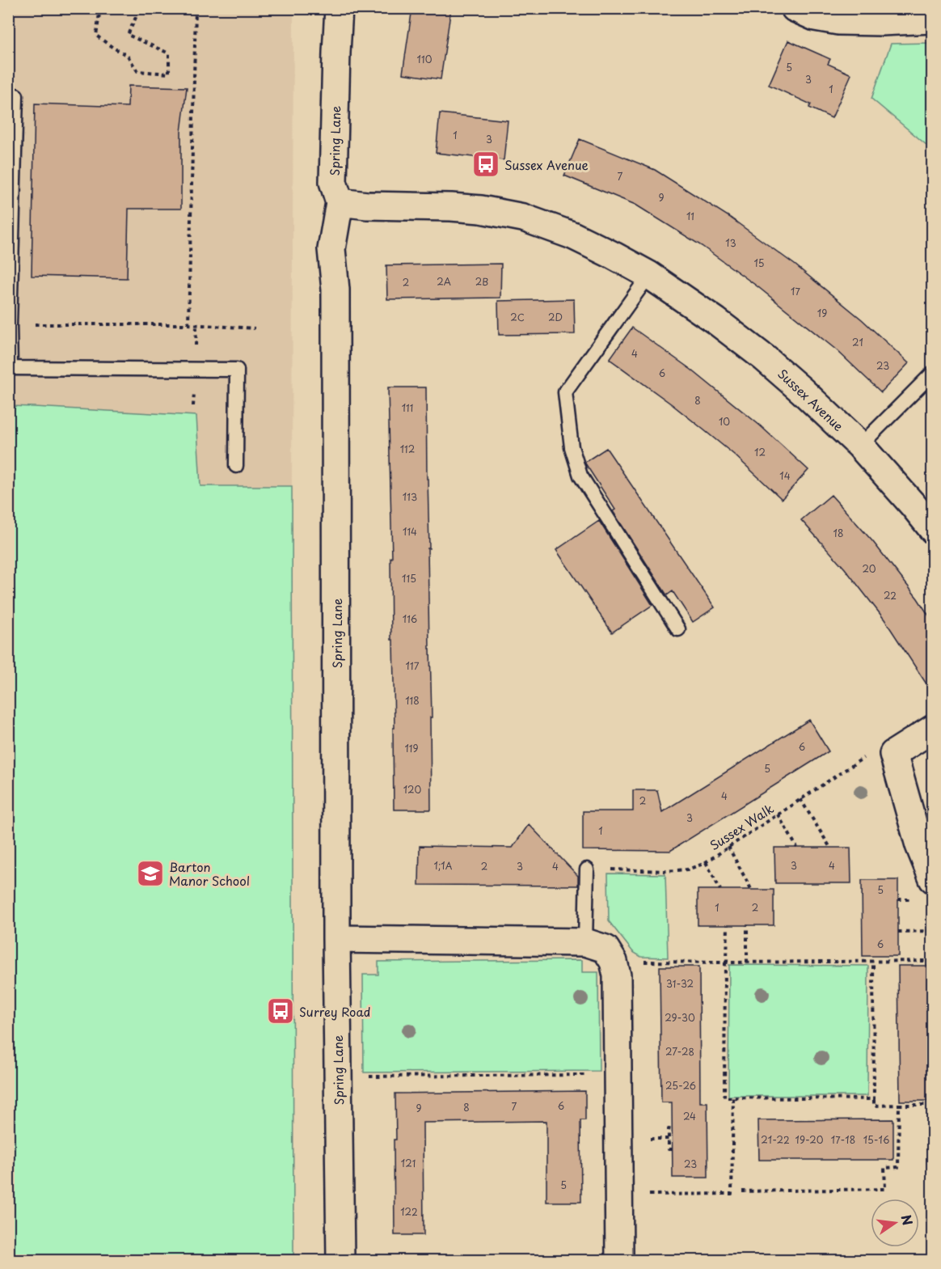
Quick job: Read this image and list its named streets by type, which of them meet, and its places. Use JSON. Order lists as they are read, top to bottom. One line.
{"streets":{"street":["Spring Lane","Sussex Avenue"],"path":["Sussex Walk"]},"crossings":[["Spring Lane","Sussex Avenue"]],"places":{"bus stop":["Sussex Avenue","Surrey Road"],"school or university":["Barton Manor School"]},"house_numbers":["110","5","3","1","1","3","7","9","11","13","15","2A","2B","2","17","19","2C","2D","21","4","23","6","8","111","10","112","12","14","113","114","18","20","115","22","116","117","118","6","119","5","120","4","2","3","1","1;1A","3","4","2","3","4","5","1","2","6","31-32","29-30","27-28","25-26","6","7","8","9","24","21-22","19-20","17-18","15-16","121","23","5","122"],"north":"right"}
